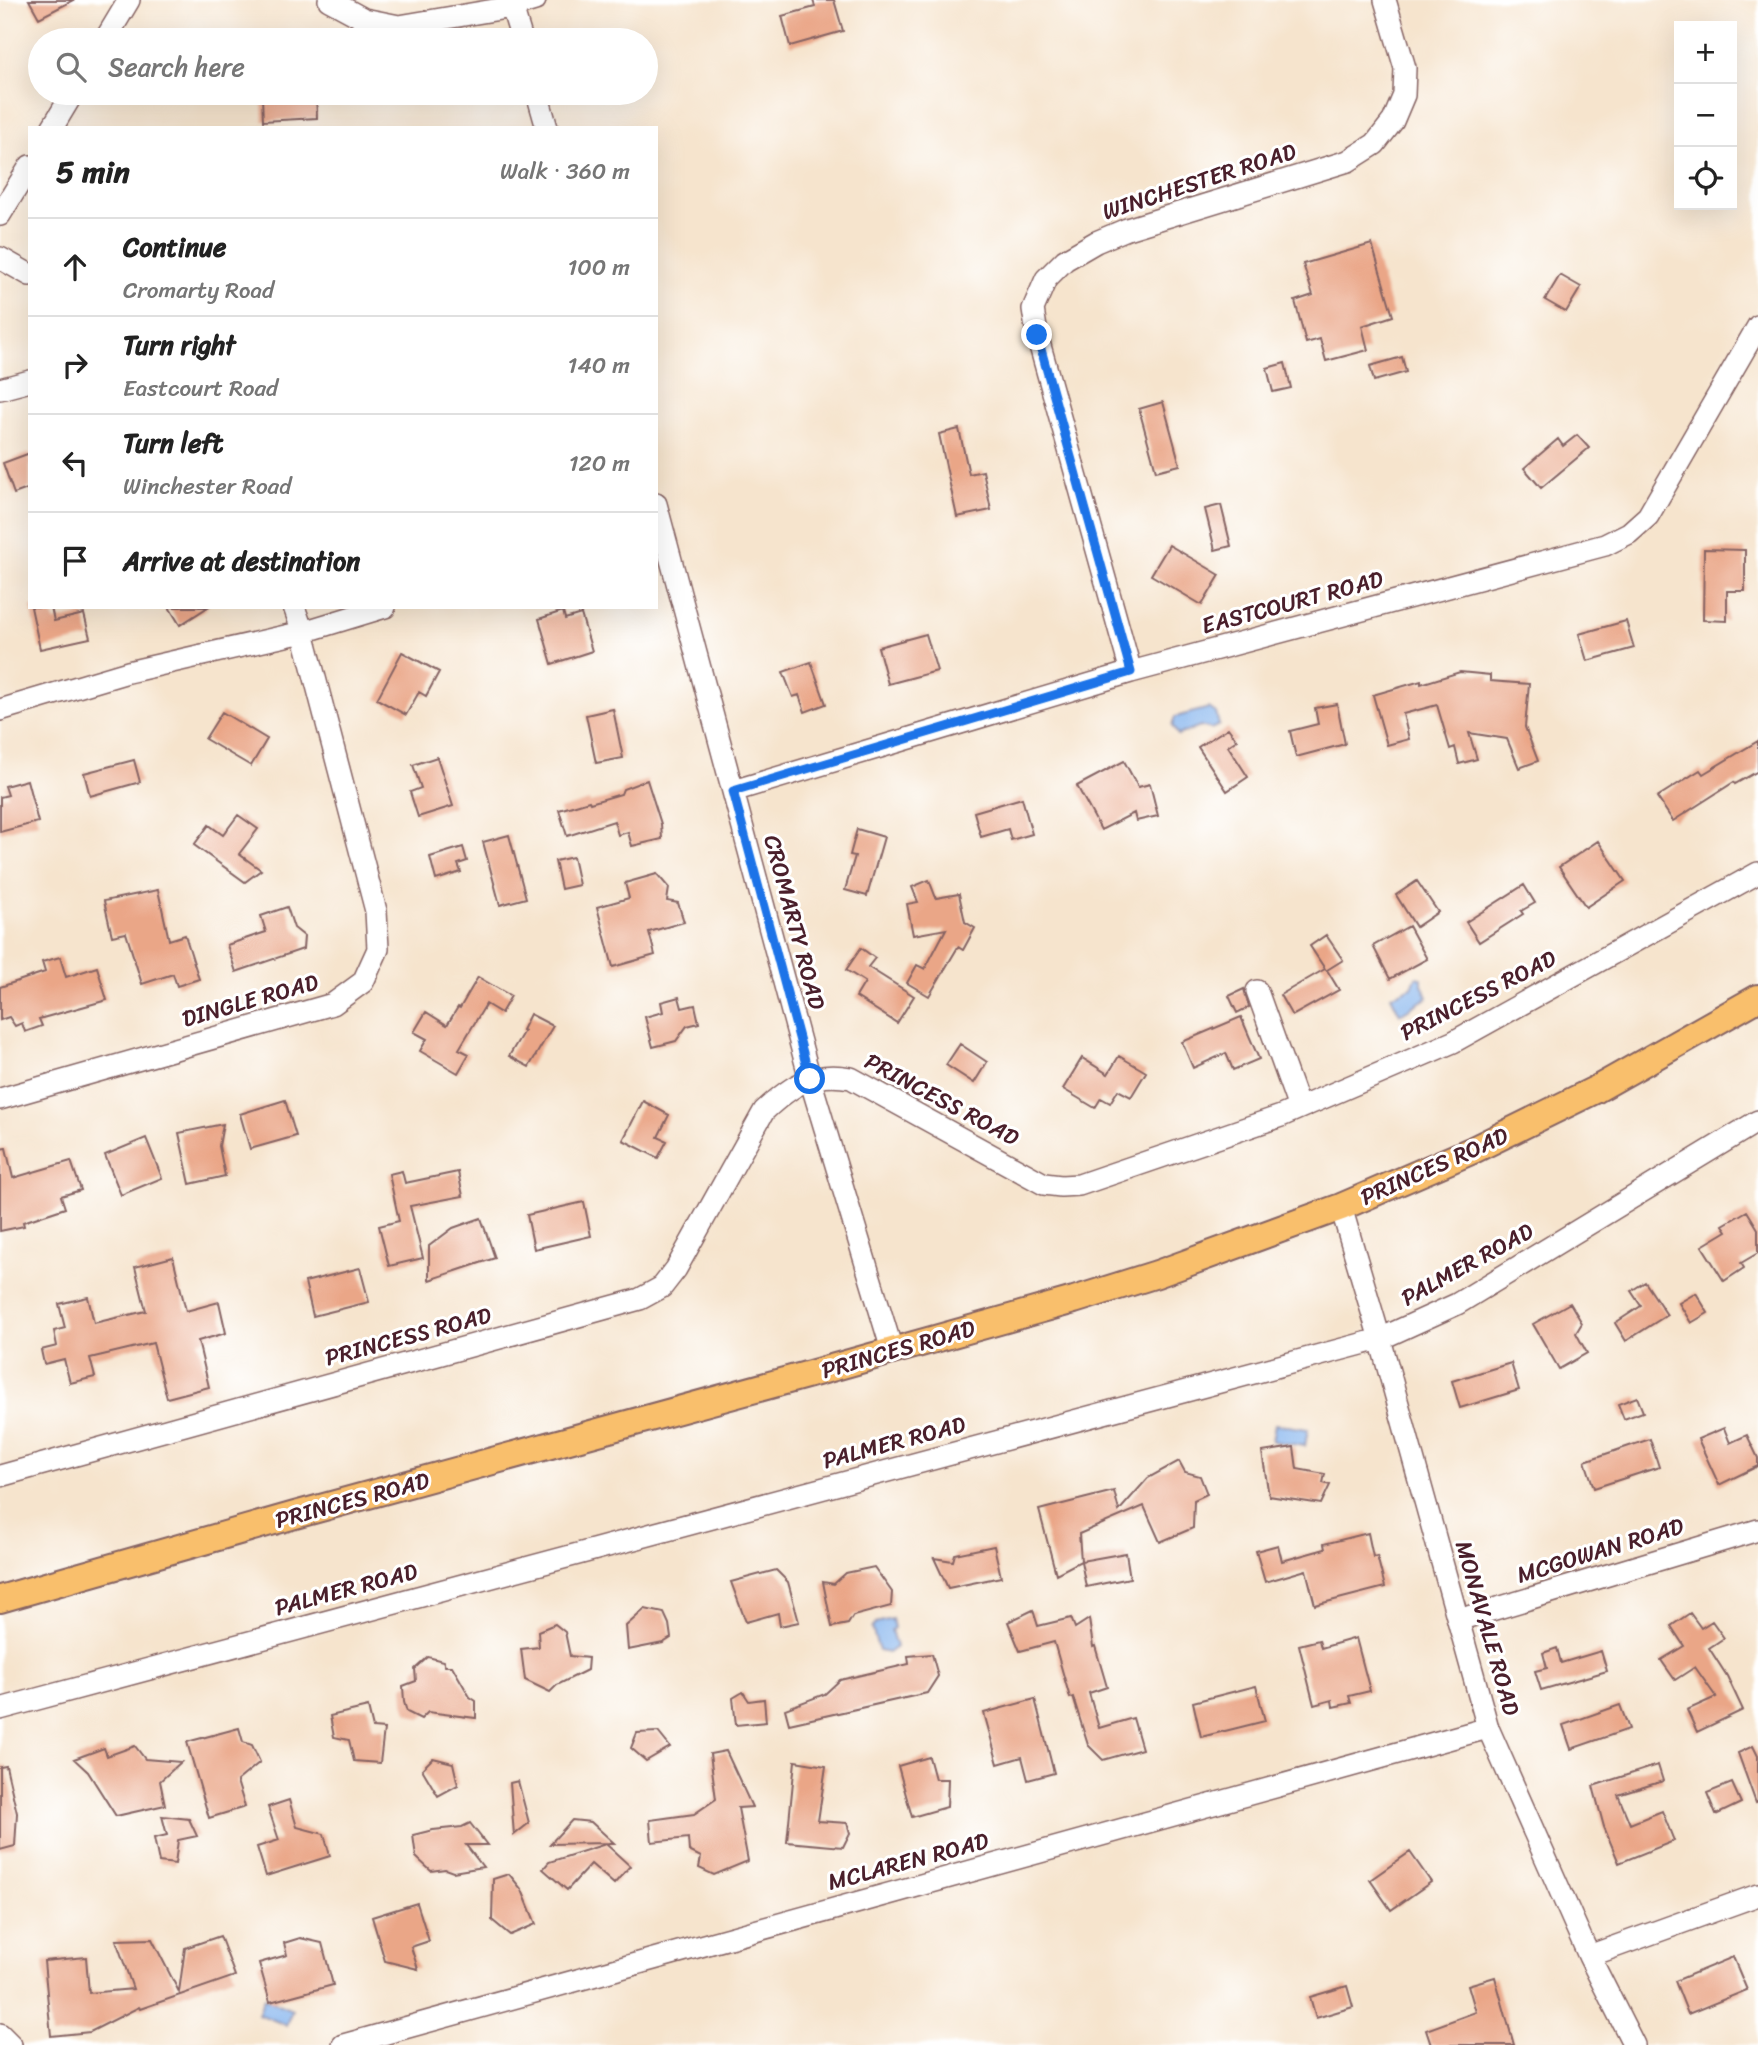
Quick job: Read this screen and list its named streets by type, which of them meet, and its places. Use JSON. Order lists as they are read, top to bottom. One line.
{"streets":{"main road":["PRINCES ROAD"],"street":["WINCHESTER ROAD","EASTCOURT ROAD","CROMARTY ROAD","PRINCESS ROAD","DINGLE ROAD","PALMER ROAD","MCGOWAN ROAD","MONAVALE ROAD","MCLAREN ROAD"]},"crossings":[["WINCHESTER ROAD","EASTCOURT ROAD"],["EASTCOURT ROAD","CROMARTY ROAD"],["CROMARTY ROAD","PRINCESS ROAD"],["CROMARTY ROAD","PRINCES ROAD"],["PRINCES ROAD","MONAVALE ROAD"],["PALMER ROAD","MONAVALE ROAD"],["MCGOWAN ROAD","MONAVALE ROAD"],["MONAVALE ROAD","MCLAREN ROAD"]],"page":{"map_buttons":["+","−"],"search":"Search here","heading":["5 min","Walk · 360 m"],"list":[["Continue","Cromarty Road","100 m"],["Turn right","Eastcourt Road","140 m"],["Turn left","Winchester Road","120 m"],"Arrive at destination"]}}
